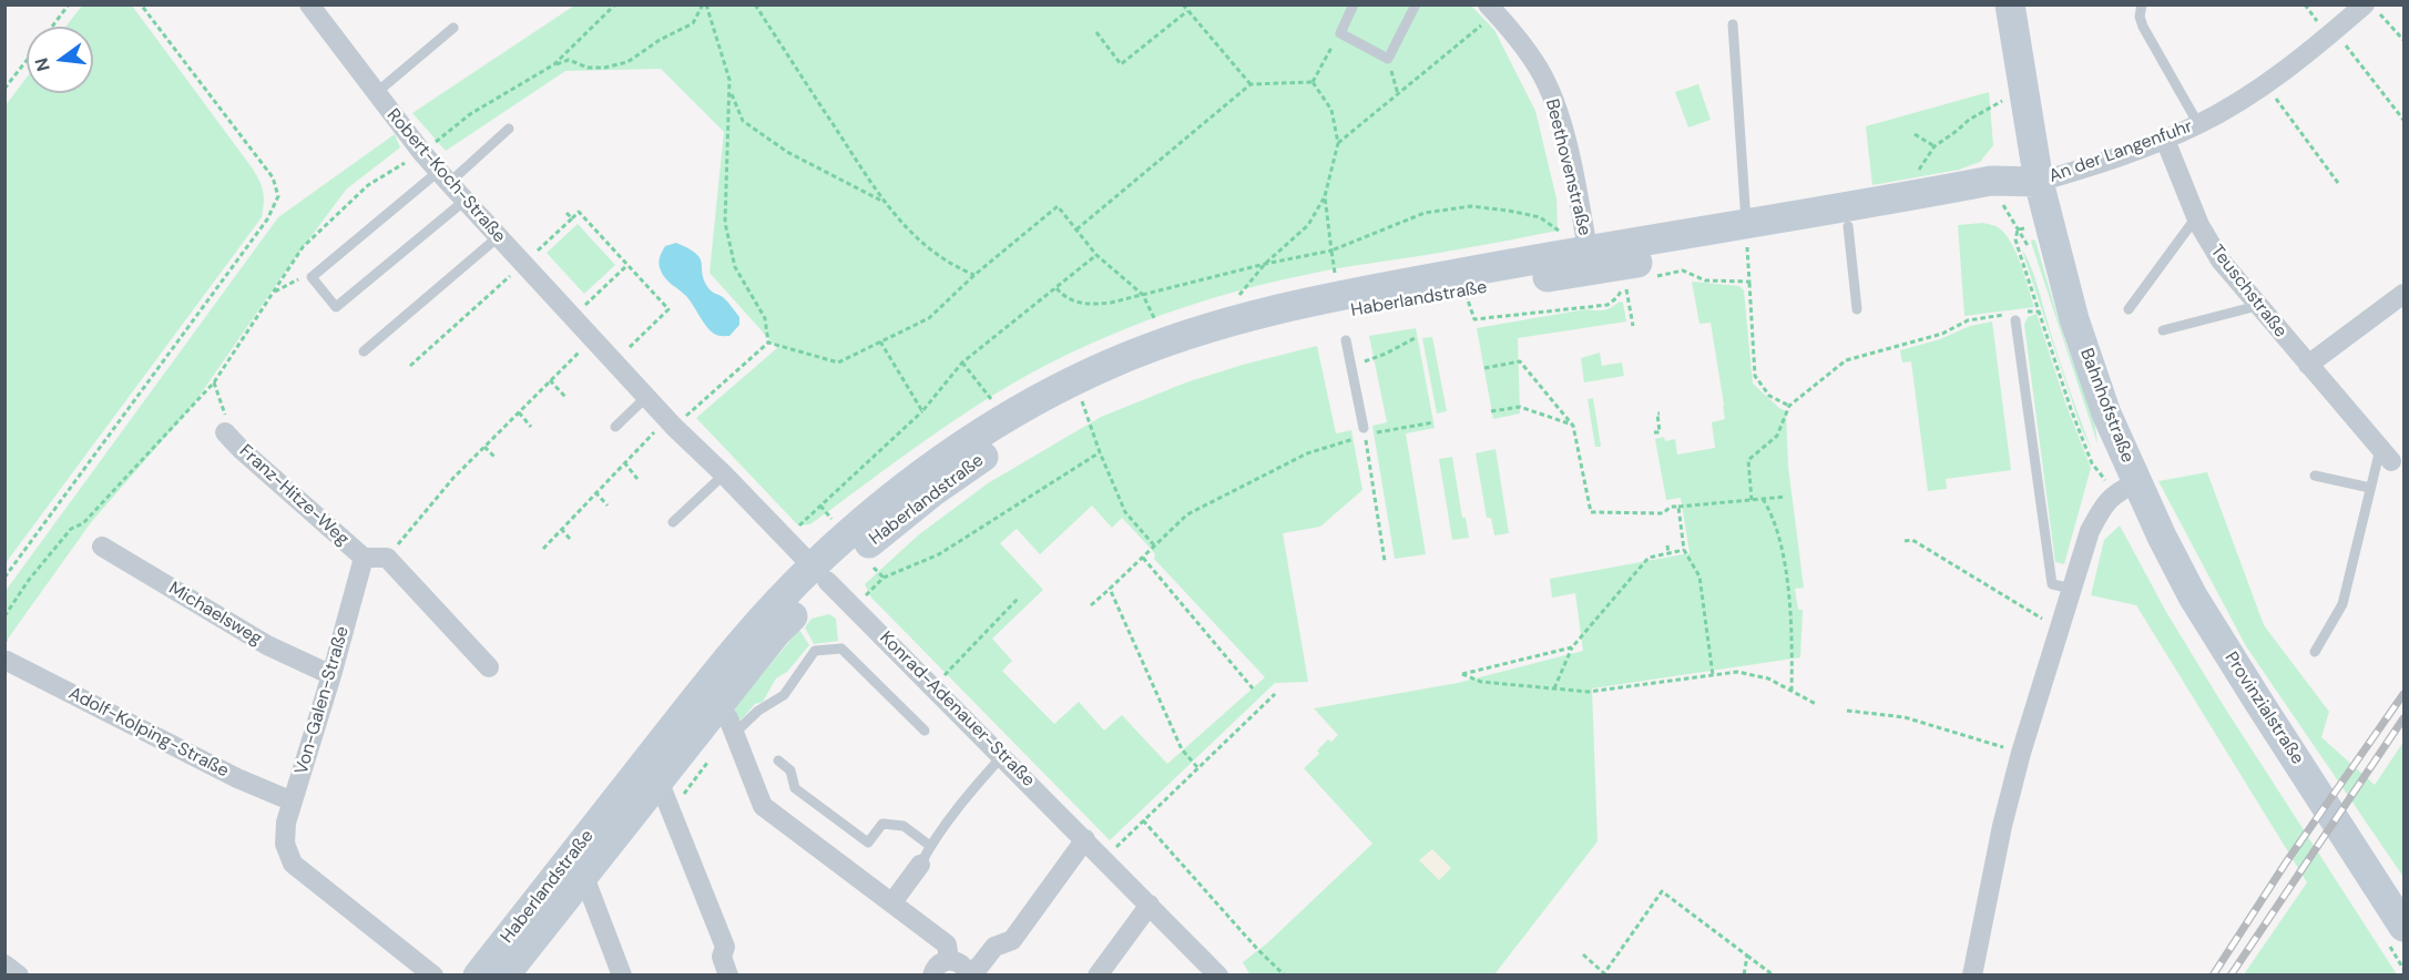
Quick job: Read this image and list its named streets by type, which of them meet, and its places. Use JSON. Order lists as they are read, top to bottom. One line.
{"streets":{"street":["An der Langenfuhr","Beethovenstraße","Robert-Koch-Straße","Teuschstraße","Haberlandstraße","Bahnhofstraße","Franz-Hitze-Weg","Michaelsweg","Von-Galen-Straße","Provinzialstraße","Konrad-Adenauer-Straße","Adolf-Kolping-Straße"]},"crossings":[["An der Langenfuhr","Teuschstraße"],["An der Langenfuhr","Haberlandstraße"],["An der Langenfuhr","Bahnhofstraße"],["Beethovenstraße","Haberlandstraße"],["Robert-Koch-Straße","Haberlandstraße"],["Robert-Koch-Straße","Konrad-Adenauer-Straße"],["Haberlandstraße","Bahnhofstraße"],["Haberlandstraße","Konrad-Adenauer-Straße"],["Bahnhofstraße","Provinzialstraße"],["Franz-Hitze-Weg","Von-Galen-Straße"],["Michaelsweg","Von-Galen-Straße"],["Von-Galen-Straße","Adolf-Kolping-Straße"]],"north":"left"}
